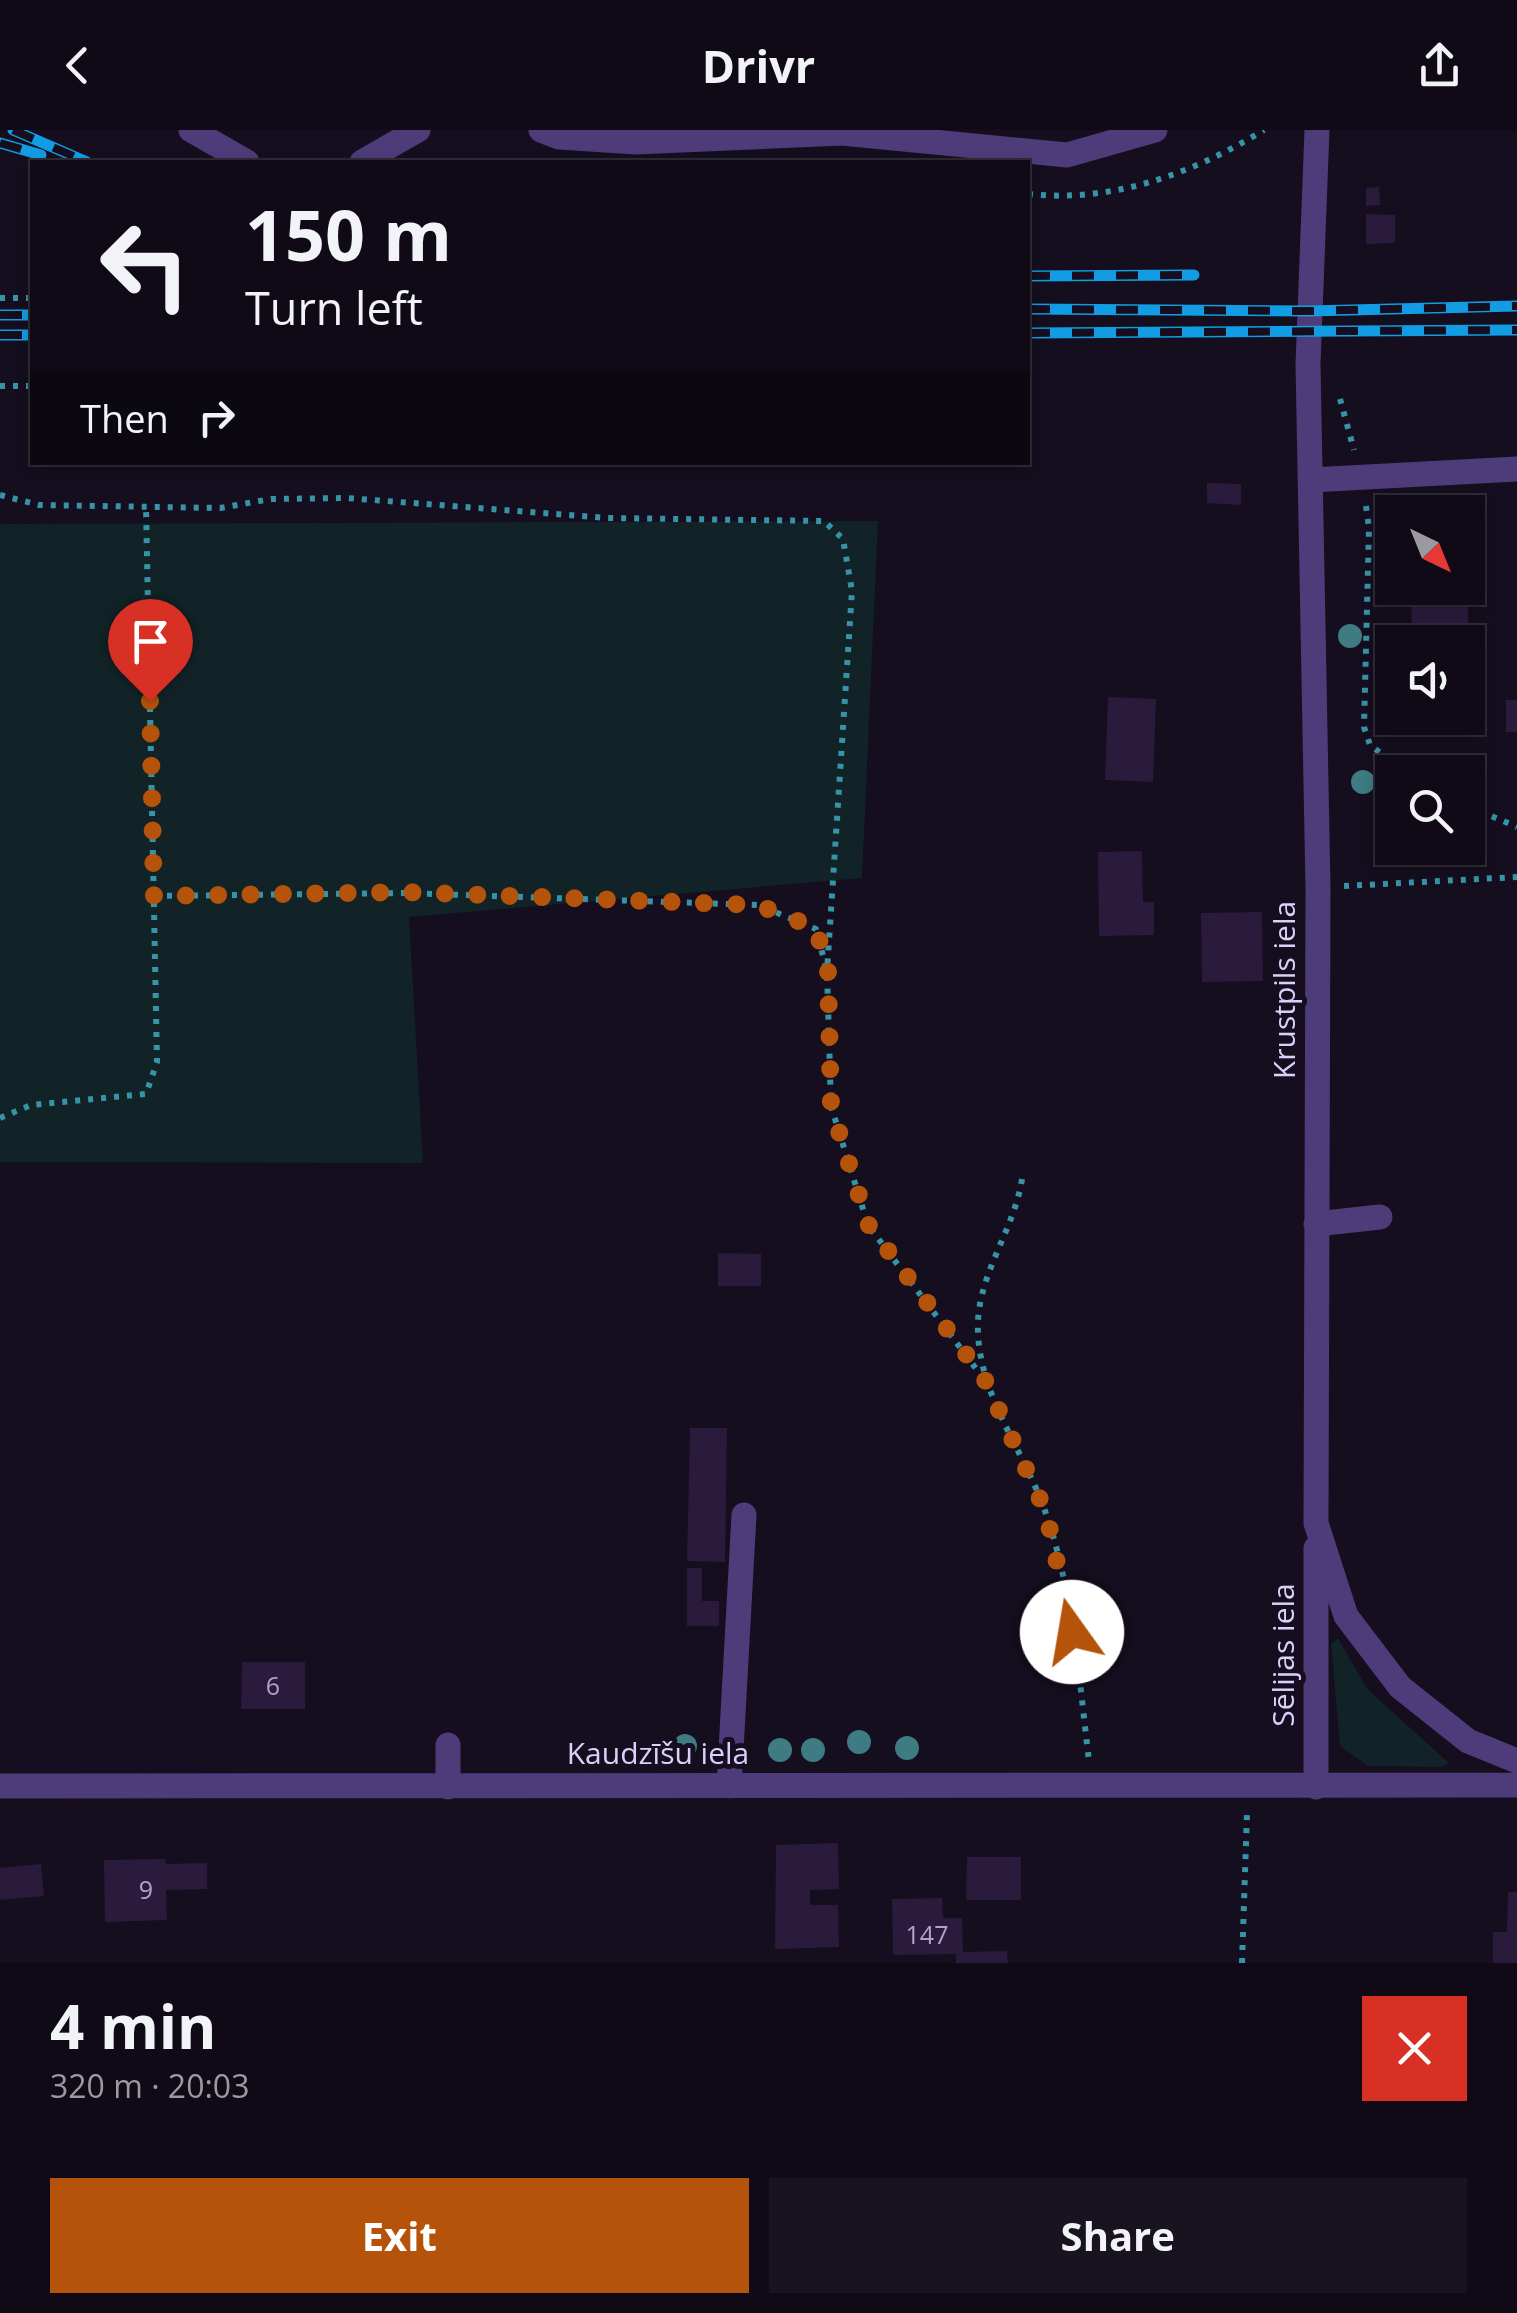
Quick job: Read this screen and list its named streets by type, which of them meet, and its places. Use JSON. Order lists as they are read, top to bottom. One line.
{"streets":{"street":["Krustpils iela","Sēlijas iela","Kaudzīšu iela"]},"crossings":[["Krustpils iela","Sēlijas iela"],["Sēlijas iela","Kaudzīšu iela"]],"house_numbers":["6","9","147"],"north":"bottom right","page":{"header":"Drivr","turn":["150 m","Turn left"],"then":"Then","heading":["4 min","320 m · 20:03"],"buttons":["Exit","Share"]}}
